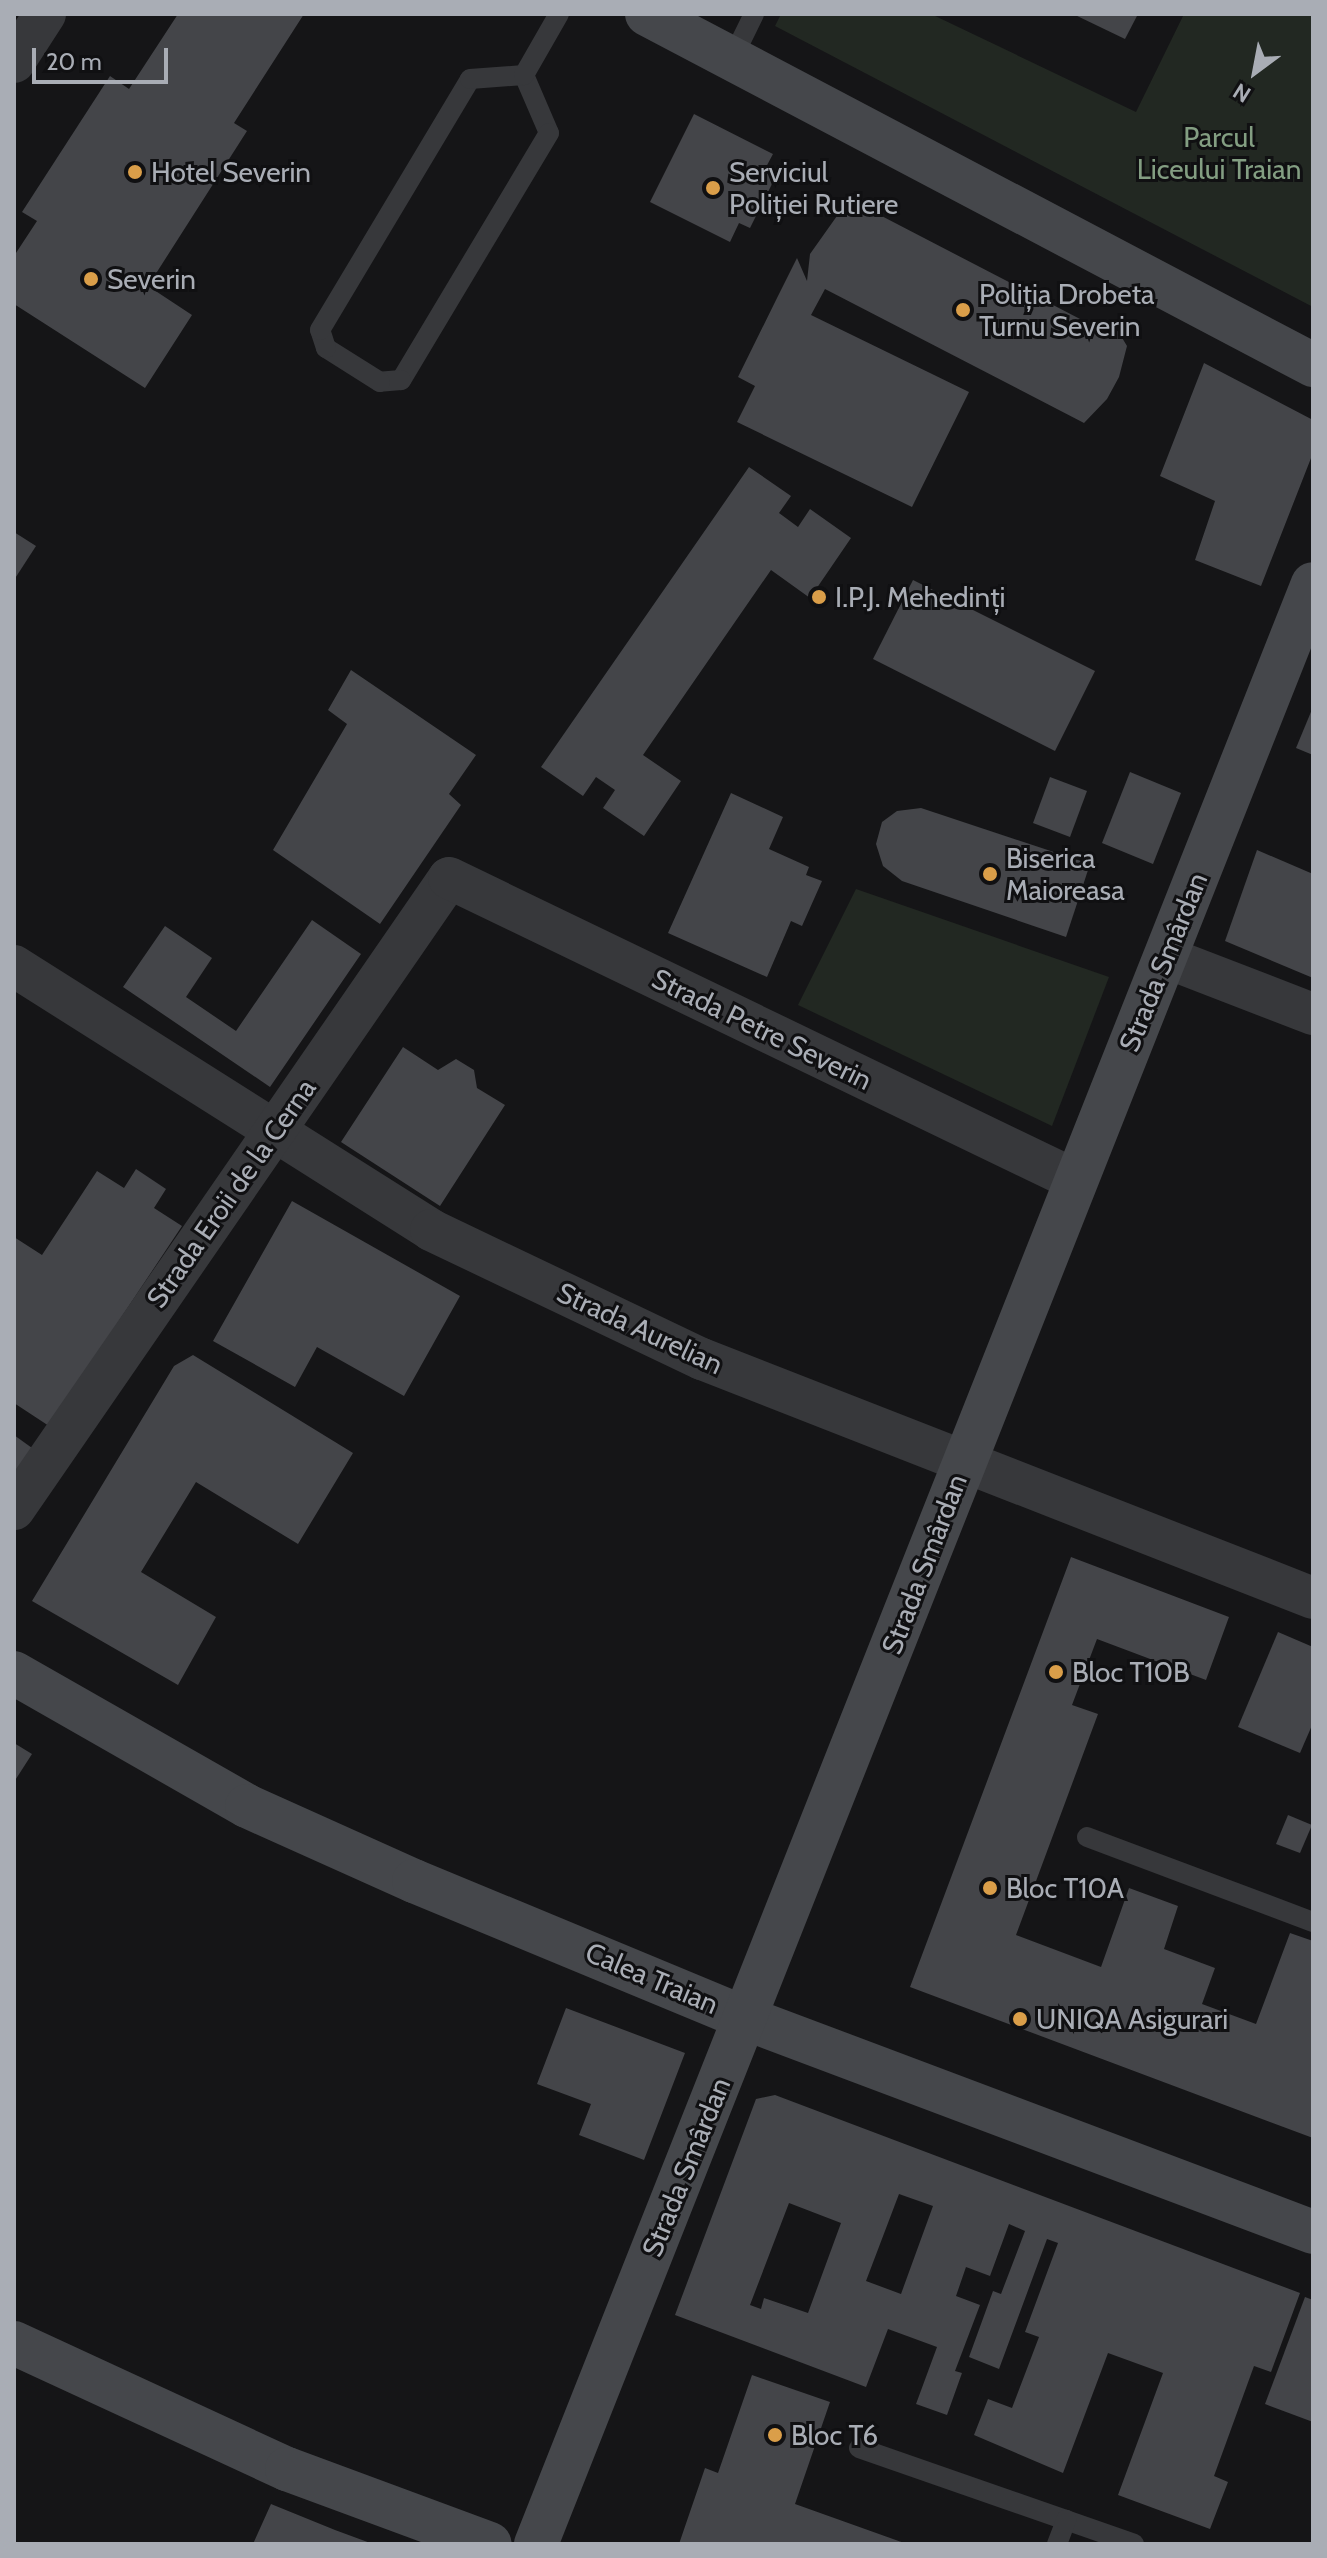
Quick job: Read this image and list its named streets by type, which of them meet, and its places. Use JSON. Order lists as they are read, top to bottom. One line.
{"streets":{"street":["Strada Smârdan","Strada Petre Severin","Strada Eroii de la Cerna","Strada Aurelian","Calea Traian"]},"crossings":[["Strada Smârdan","Strada Petre Severin"],["Strada Smârdan","Strada Aurelian"],["Strada Smârdan","Calea Traian"],["Strada Petre Severin","Strada Eroii de la Cerna"],["Strada Eroii de la Cerna","Strada Aurelian"]],"parks":["Parcul Liceului Traian"],"places":["Hotel Severin","Serviciul Poliției Rutiere","Severin","Poliția Drobeta Turnu Severin","I.P.J. Mehedinți","Biserica Maioreasa","Bloc T10B","Bloc T10A","UNIQA Asigurari","Bloc T6"],"scale_bar":"20 m","north":"bottom left"}
